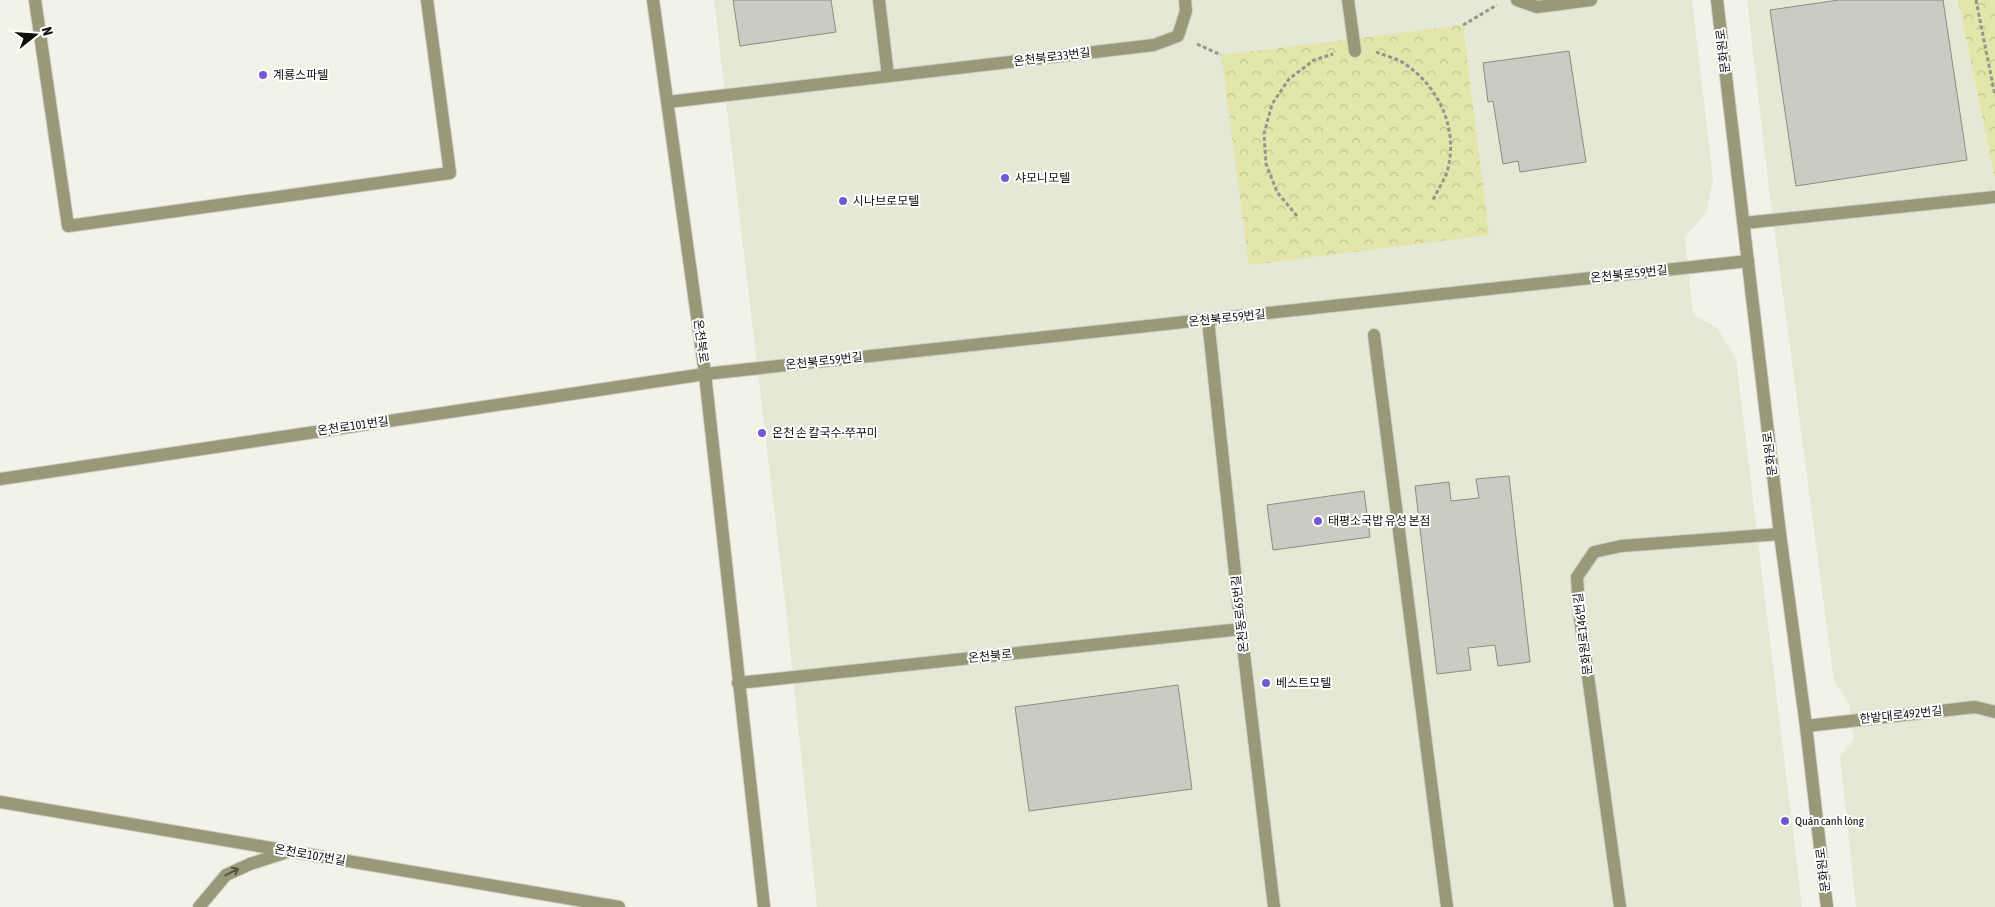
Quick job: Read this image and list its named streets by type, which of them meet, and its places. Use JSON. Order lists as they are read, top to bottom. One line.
{"streets":{"street":["문화원로","온천북로33번길","온천북로59번길","온천북로","온천로101번길","온천동로65번길","문화원로146번길","한밭대로492번길","온천로107번길"]},"crossings":[["문화원로","온천북로59번길"],["문화원로","문화원로146번길"],["문화원로","한밭대로492번길"],["온천북로33번길","온천북로"],["온천북로59번길","온천북로"],["온천북로59번길","온천로101번길"],["온천북로59번길","온천동로65번길"],["온천북로","온천로101번길"],["온천북로","온천동로65번길"]],"places":["계룡스파텔","샤모니모텔","시나브로모텔","온천 손 칼국수•쭈꾸미","태평소국밥 유성 본점","베스트모텔","Quán canh lòng"],"north":"right"}
